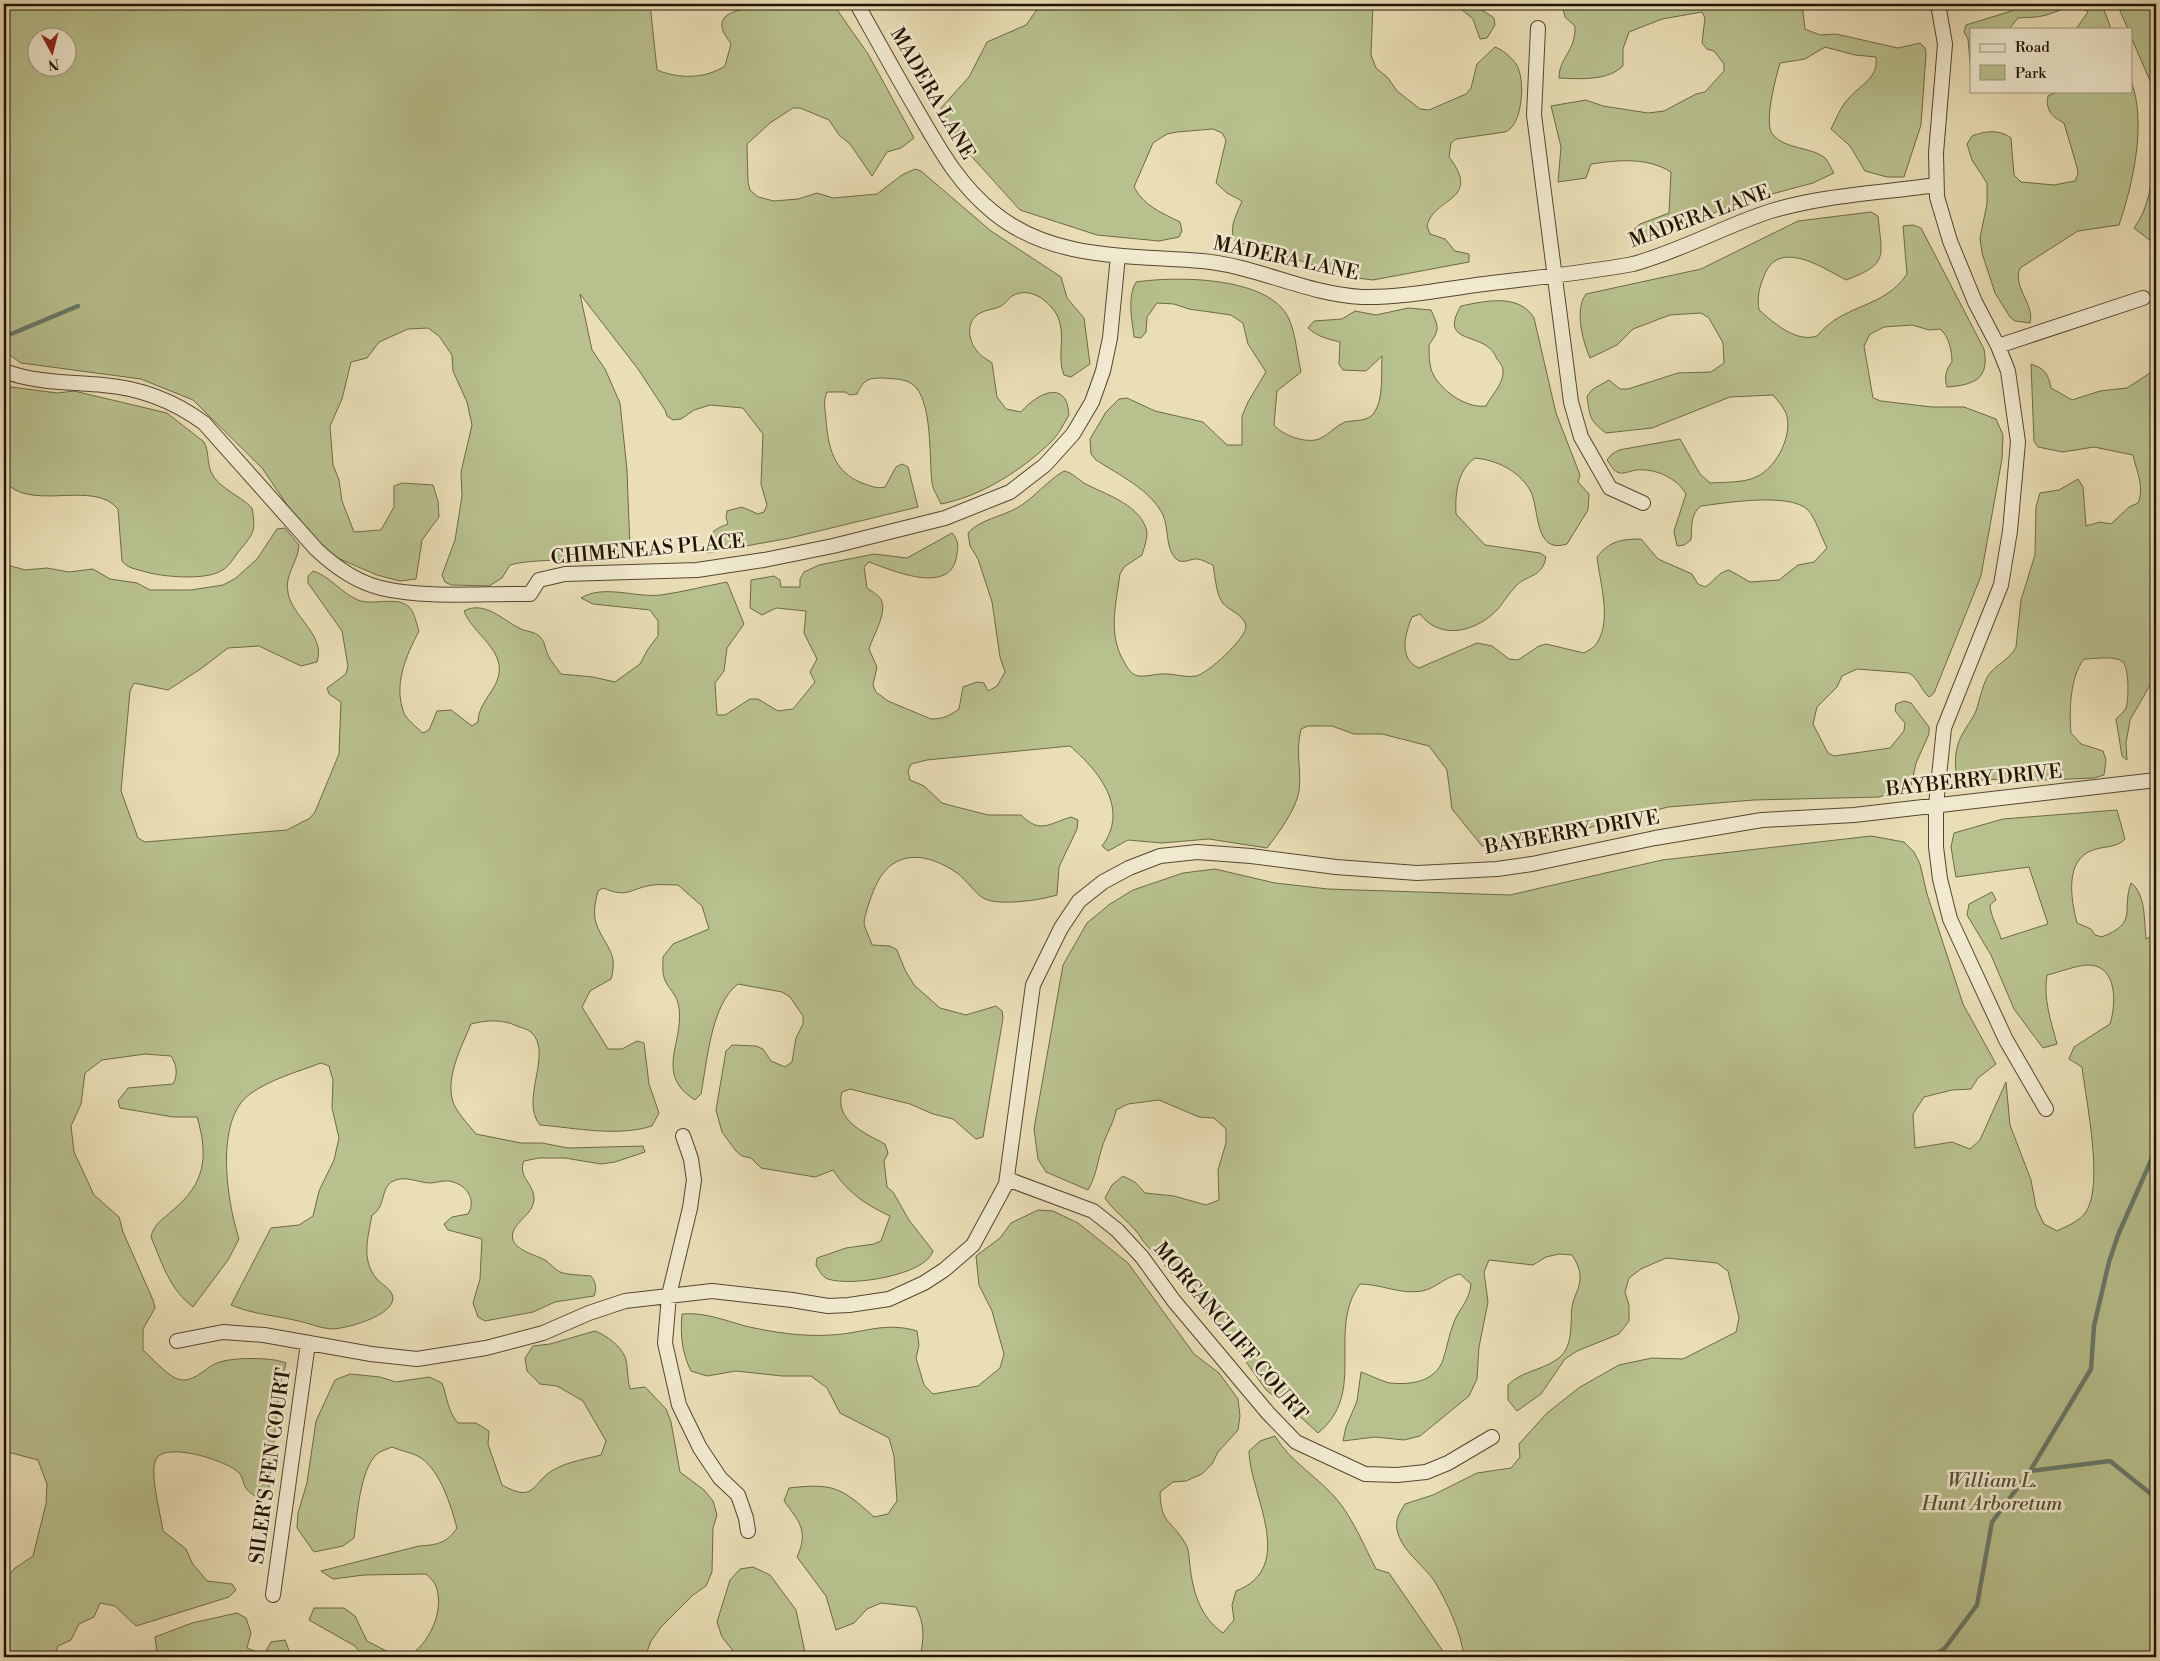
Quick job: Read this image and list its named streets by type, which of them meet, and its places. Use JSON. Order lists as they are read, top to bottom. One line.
{"streets":{"street":["MADERA LANE","CHIMENEAS PLACE","BAYBERRY DRIVE","MORGANCLIFF COURT","SILER'S FEN COURT"]},"crossings":[["MADERA LANE","CHIMENEAS PLACE"],["BAYBERRY DRIVE","MORGANCLIFF COURT"]],"parks":["William L. Hunt Arboretum"],"legend":["Road","Park"],"north":"bottom"}
